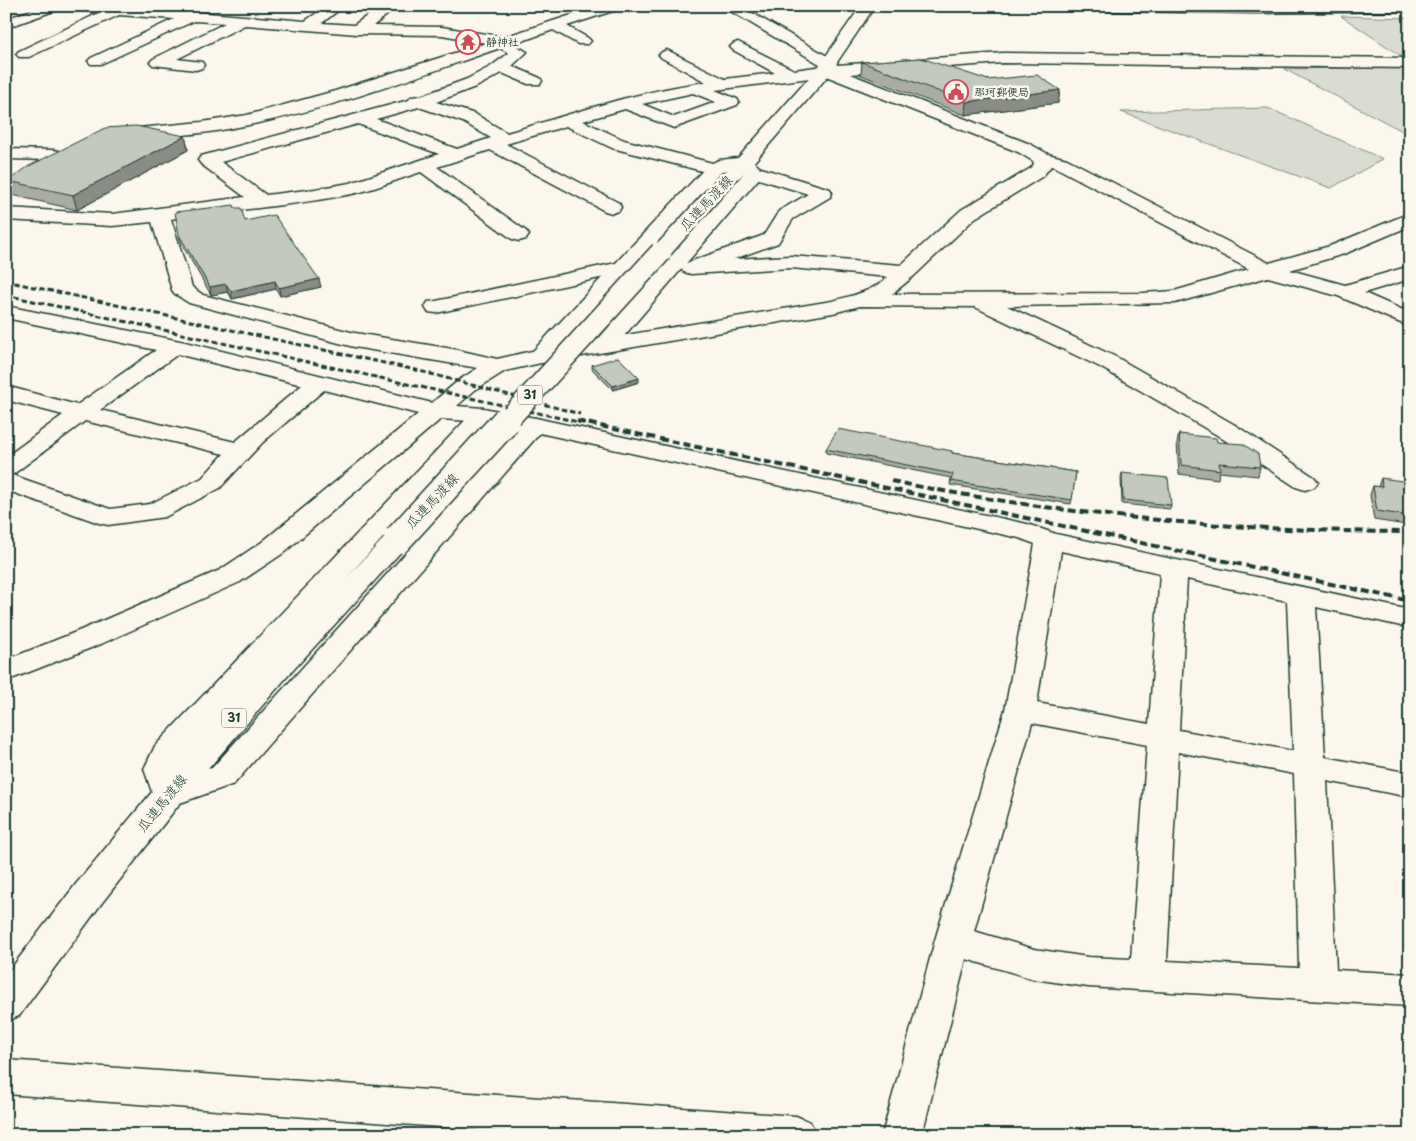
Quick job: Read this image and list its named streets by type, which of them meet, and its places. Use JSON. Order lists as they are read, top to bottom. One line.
{"streets":{"street":["瓜連馬渡線","31"]},"places":{"temple":["静神社"],"public building":["那珂郵便局"]}}
